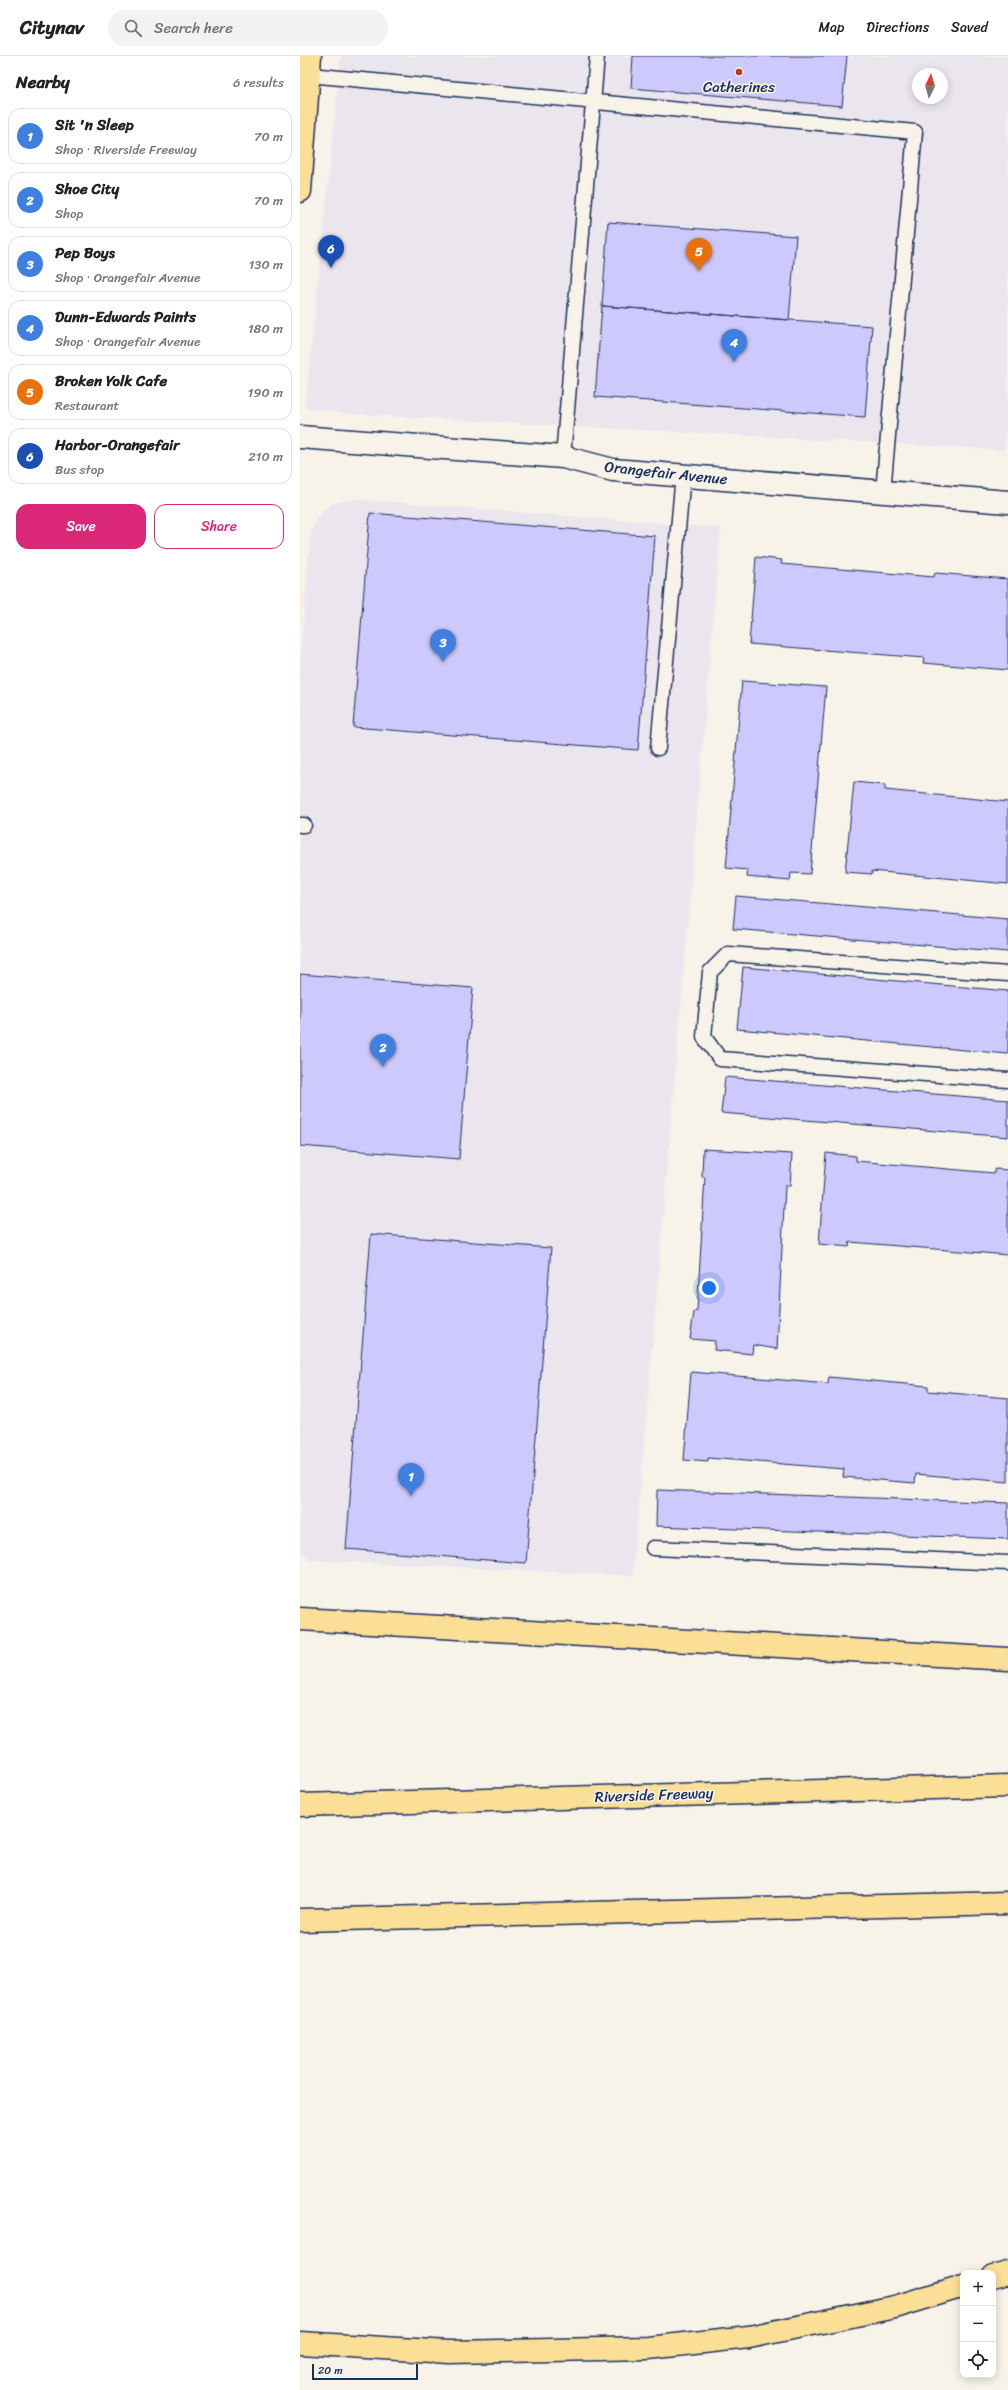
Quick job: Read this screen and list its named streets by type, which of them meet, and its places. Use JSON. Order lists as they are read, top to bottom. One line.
{"streets":{"main road":["Riverside Freeway"],"street":["Orangefair Avenue"]},"places":["Catherines"],"scale_bar":"20 m","north":"top","page":{"header":"Citynav","search":"Search here","nav":["Map","Directions","Saved"],"heading":["Nearby","6 results"],"list":[{"mark":"1","name":"Sit 'n Sleep","note":"Shop · Riverside Freeway","value":"70 m"},{"mark":"2","name":"Shoe City","note":"Shop","value":"70 m"},{"mark":"3","name":"Pep Boys","note":"Shop · Orangefair Avenue","value":"130 m"},{"mark":"4","name":"Dunn-Edwards Paints","note":"Shop · Orangefair Avenue","value":"180 m"},{"mark":"5","name":"Broken Yolk Cafe","note":"Restaurant","value":"190 m"},{"mark":"6","name":"Harbor-Orangefair","note":"Bus stop","value":"210 m"}],"pins":["6","5","4","3","2","1"],"buttons":["Save","Share"],"map_buttons":["+","−"],"scale":"20 m"}}
